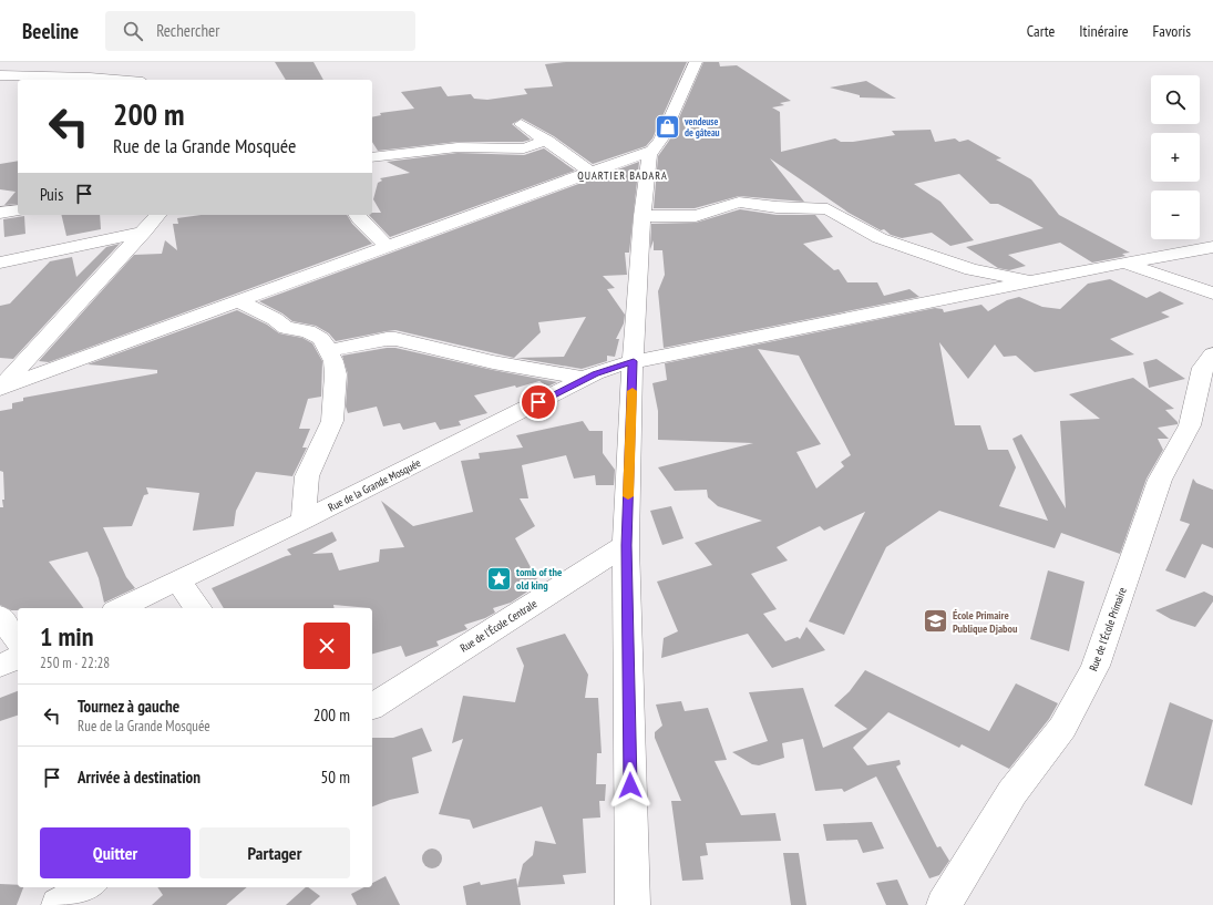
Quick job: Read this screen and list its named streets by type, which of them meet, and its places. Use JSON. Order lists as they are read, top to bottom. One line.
{"streets":{"street":["Rue de la Grande Mosquée","Rue de l'École Centrale","Rue de l'École Primaire"]},"districts":["QUARTIER BADARA"],"places":{"shop":["vendeuse de gâteau"],"place":["tomb of the old king"],"school or university":["École Primaire Publique Djabou"]},"page":{"header":"Beeline","search":"Rechercher","nav":["Carte","Itinéraire","Favoris"],"map_buttons":["+","−"],"turn":["200 m","Rue de la Grande Mosquée"],"then":"Puis","heading":["1 min","250 m · 22:28"],"list":[{"name":"Tournez à gauche","note":"Rue de la Grande Mosquée","value":"200 m"},{"name":"Arrivée à destination","value":"50 m"}],"buttons":["Quitter","Partager"]}}
